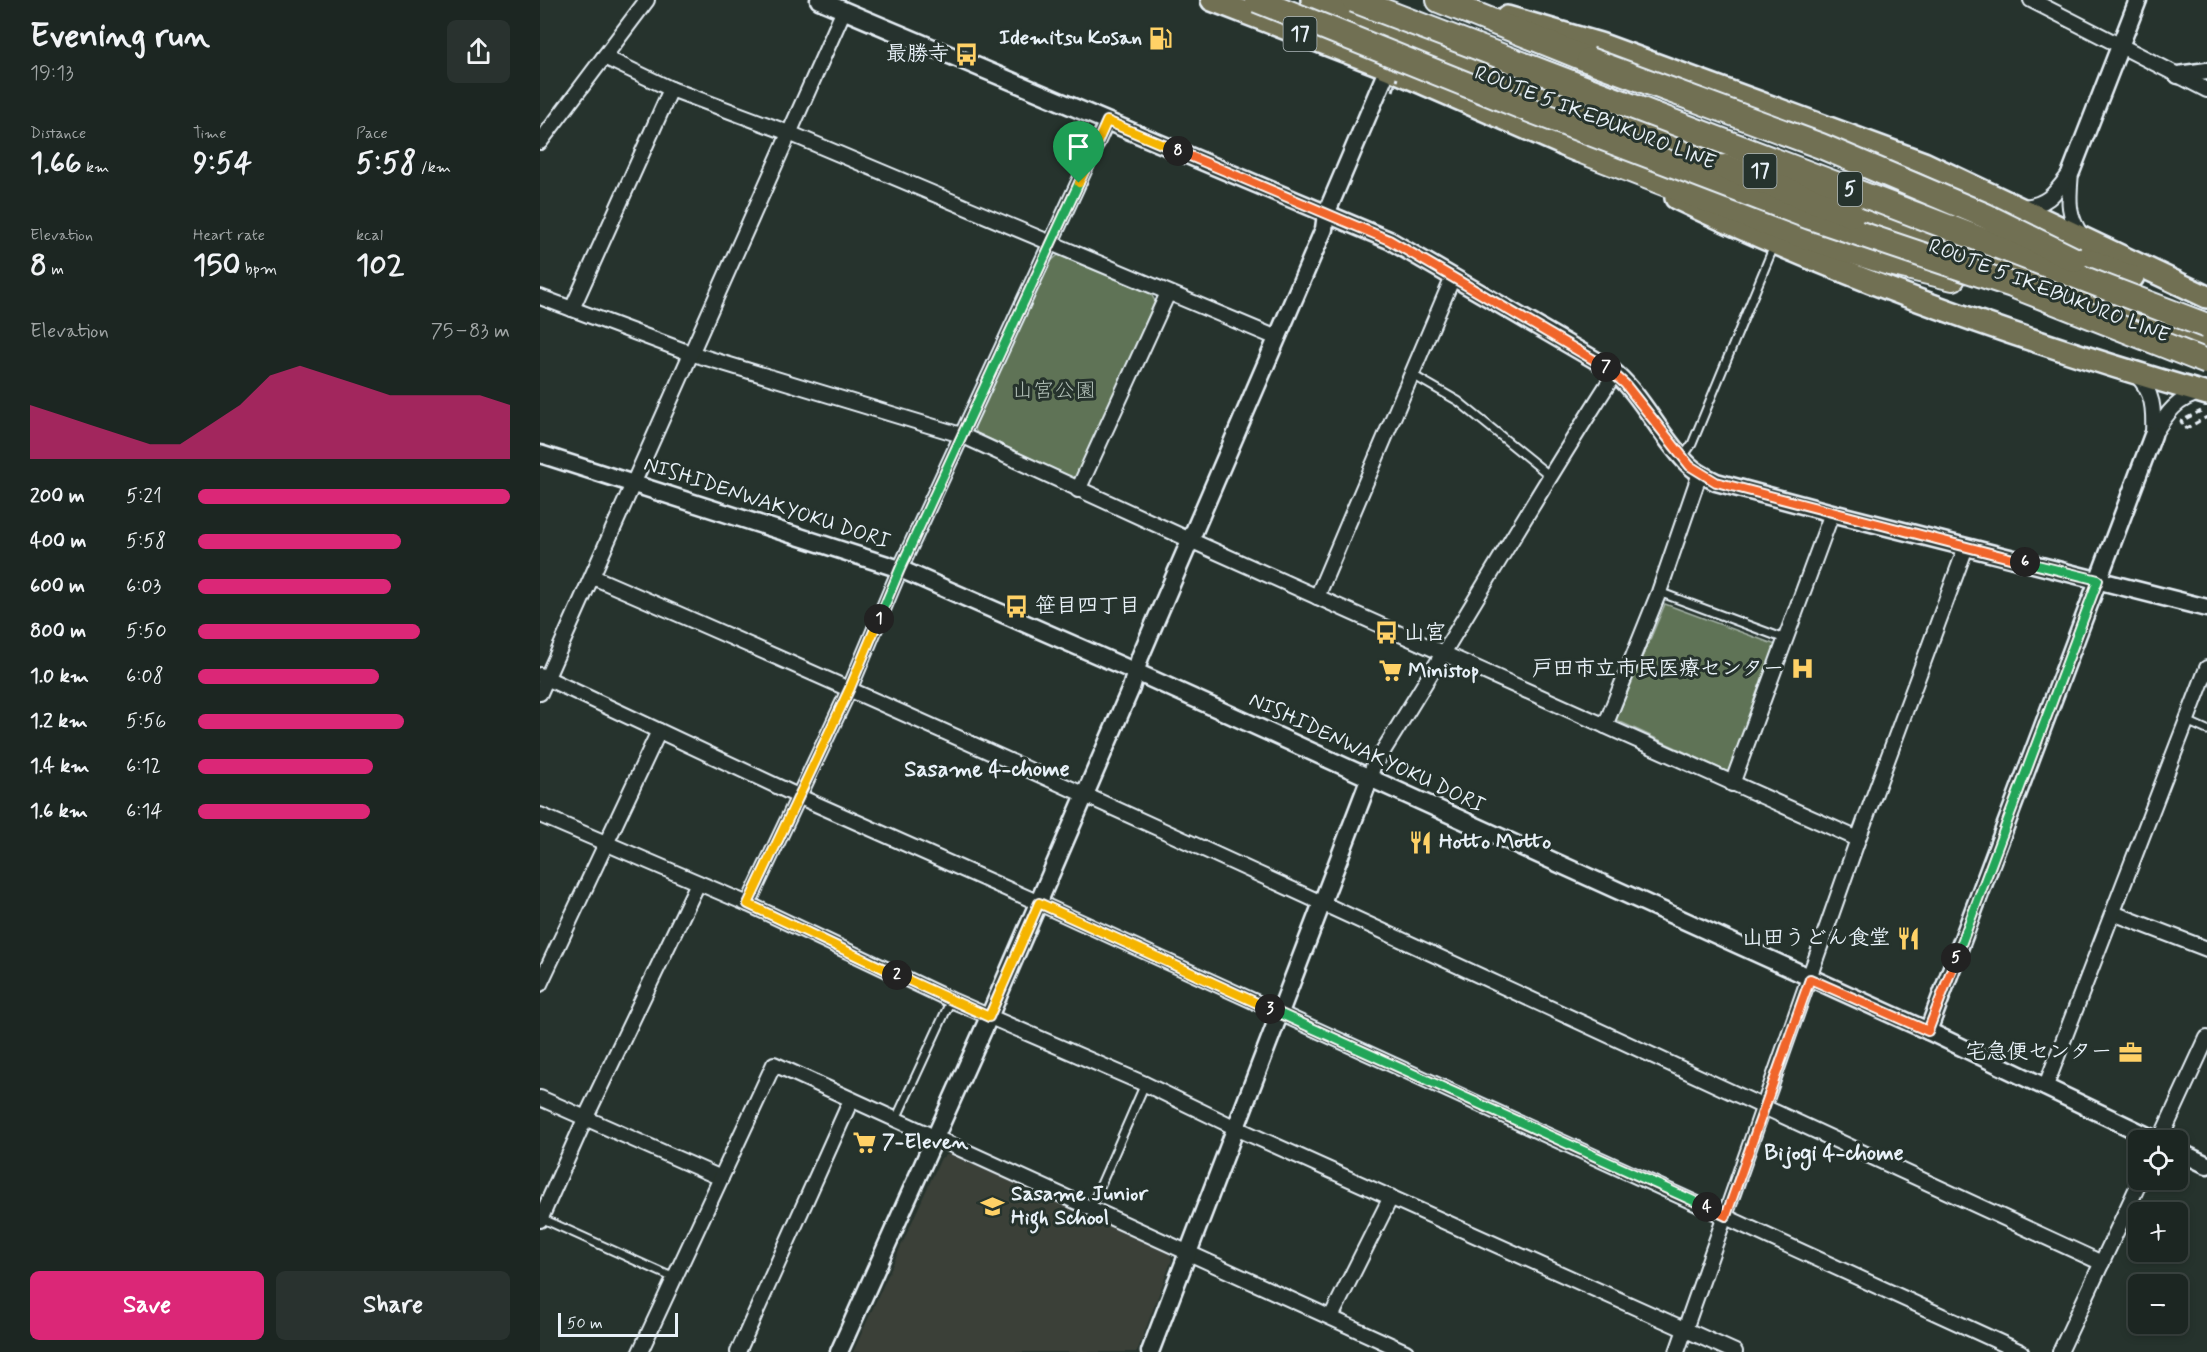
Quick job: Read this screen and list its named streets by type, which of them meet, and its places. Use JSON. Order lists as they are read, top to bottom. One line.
{"streets":{"highway":["17","ROUTE 5 IKEBUKURO LINE","5"],"street":["NISHIDENWAKYOKU DORI"]},"crossings":[["17","ROUTE 5 IKEBUKURO LINE"]],"districts":["Sasame 4-chome","Bijogi 4-chome"],"parks":["山宮公園"],"places":{"fuel station":["Idemitsu Kosan"],"bus stop":["最勝寺","笹目四丁目","山宮"],"hospital":["戸田市立市民医療センター"],"supermarket":["Ministop","7-Eleven"],"restaurant":["Hotto Motto","山田うどん食堂"],"office":["宅急便センター"],"school or university":["Sasame Junior High School"]},"scale_bar":"50 m","page":{"heading":["Evening run","19:13"],"stats":[["Distance","1.66 km"],["Time","9:54"],["Pace","5:58 /km"],["Elevation","8 m"],["Heart rate","150 bpm"],["kcal","102"]],"pins":["8","7","6","1","5","2","3","4"],"chart":["Elevation","75–83 m"],"list":[{"name":"200 m","note":"5:21"},{"name":"400 m","note":"5:58"},{"name":"600 m","note":"6:03"},{"name":"800 m","note":"5:50"},{"name":"1.0 km","note":"6:08"},{"name":"1.2 km","note":"5:56"},{"name":"1.4 km","note":"6:12"},{"name":"1.6 km","note":"6:14"}],"map_buttons":["+","−"],"buttons":["Save","Share"],"scale":"50 m"}}
